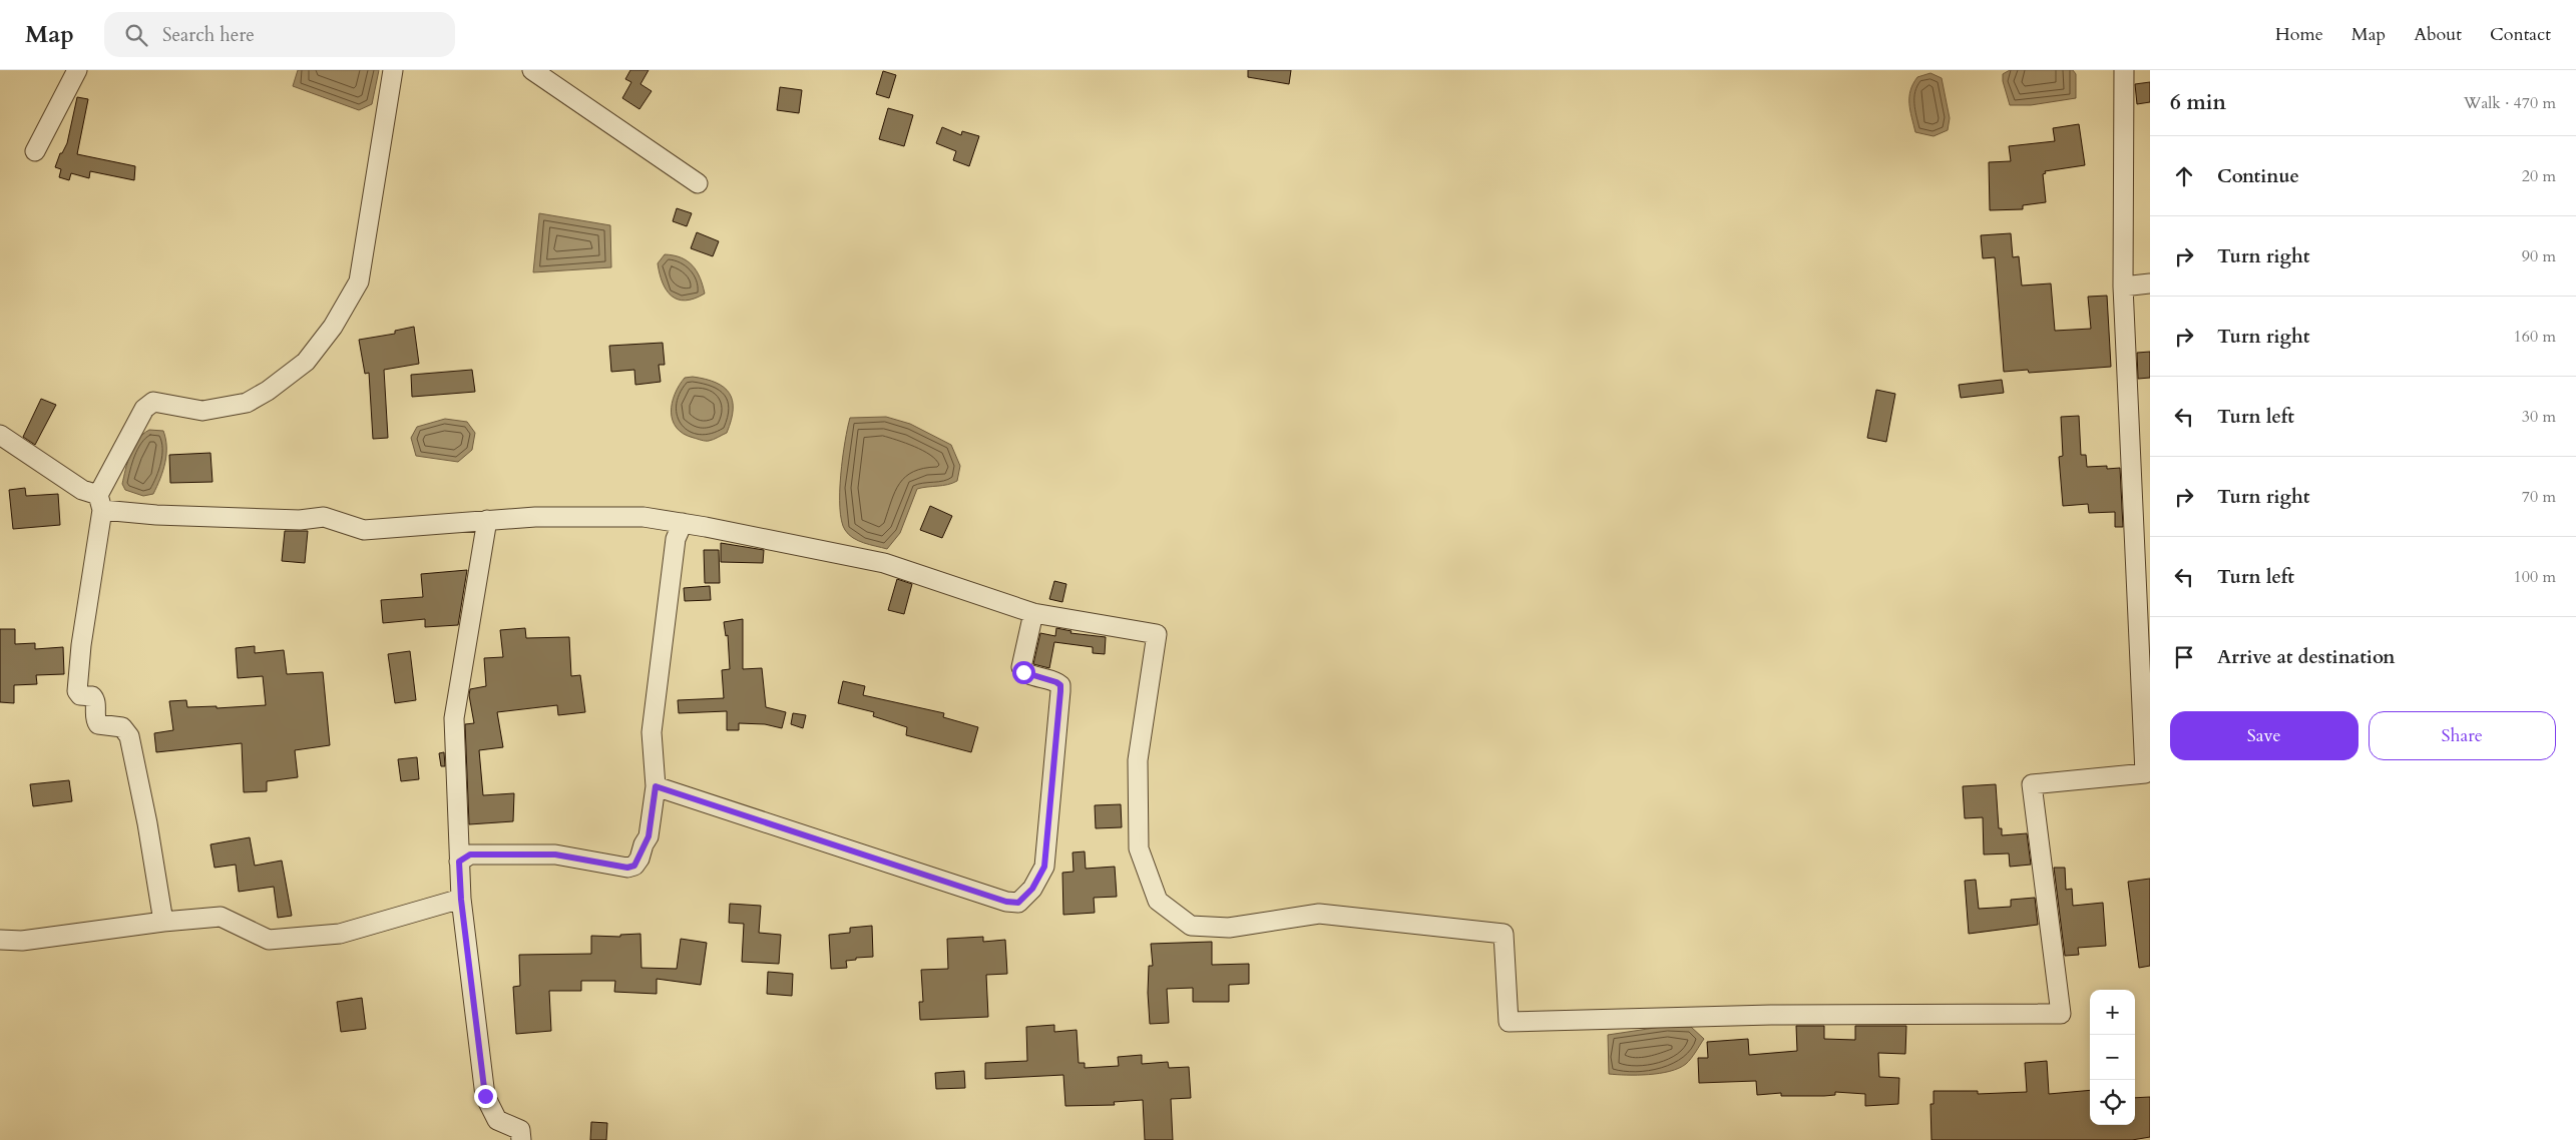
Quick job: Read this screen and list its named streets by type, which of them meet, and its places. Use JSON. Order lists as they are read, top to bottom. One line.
{"page":{"header":"Map","search":"Search here","nav":["Home","Map","About","Contact"],"heading":["6 min","Walk · 470 m"],"list":[["Continue","20 m"],["Turn right","90 m"],["Turn right","160 m"],["Turn left","30 m"],["Turn right","70 m"],["Turn left","100 m"],"Arrive at destination"],"buttons":["Save","Share"],"map_buttons":["+","−"]}}
